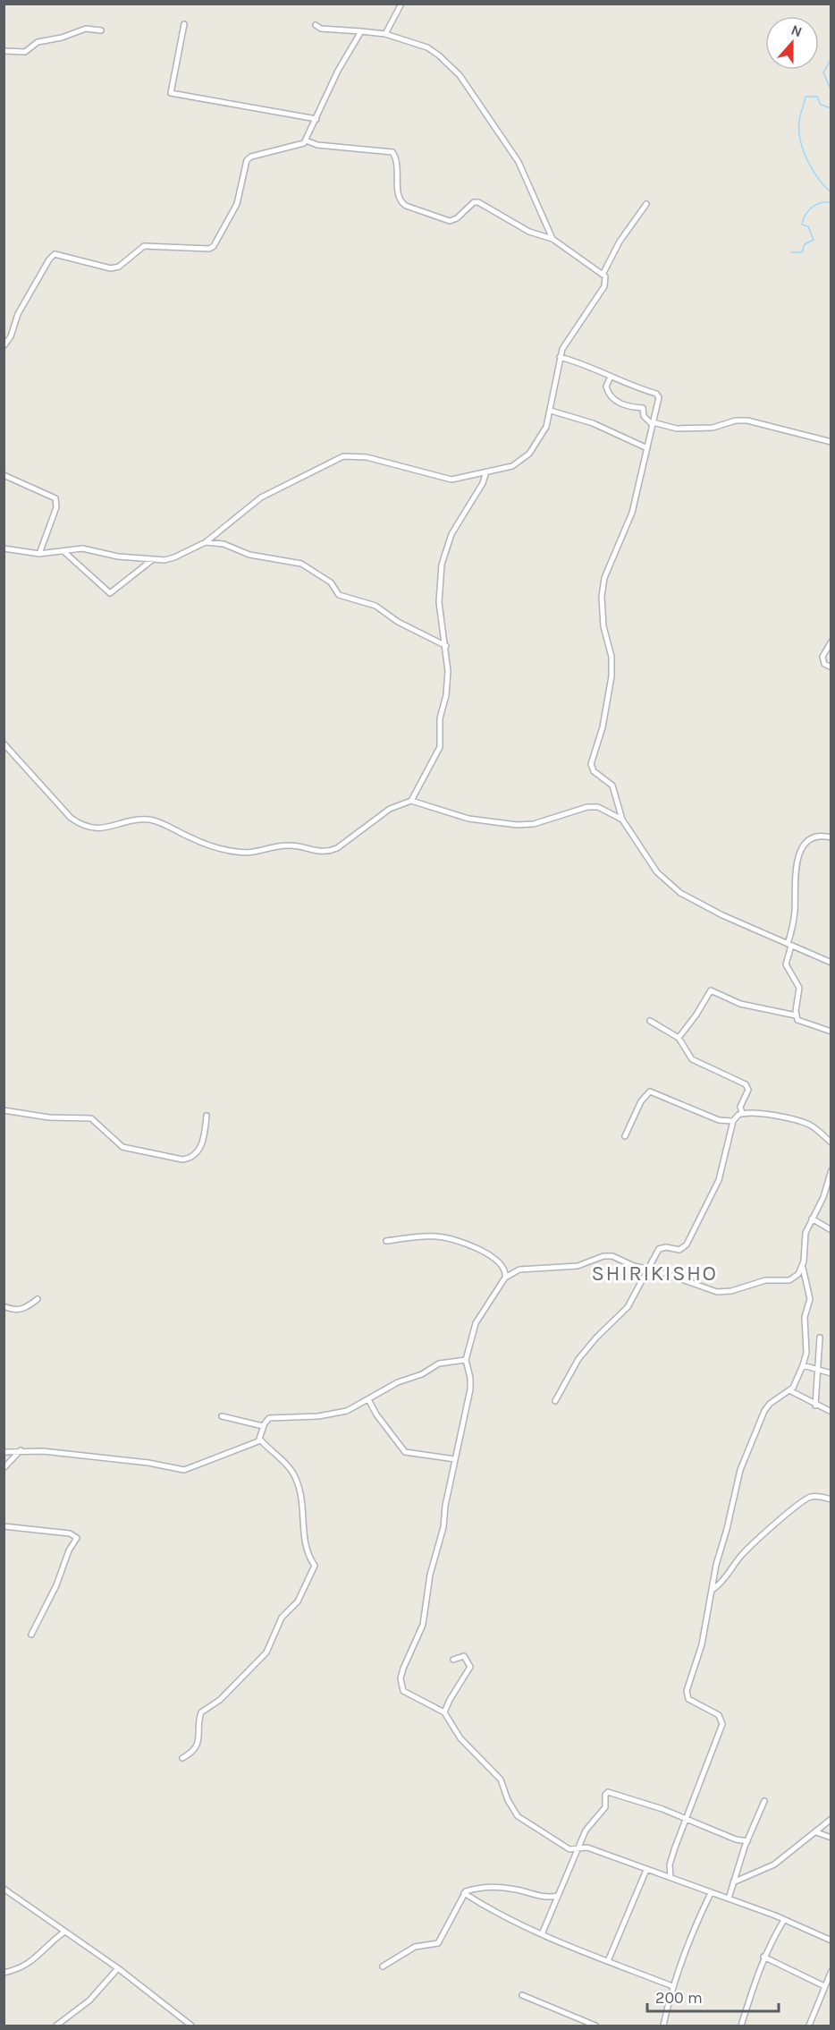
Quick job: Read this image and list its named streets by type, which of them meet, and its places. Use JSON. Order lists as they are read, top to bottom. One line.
{"districts":["SHIRIKISHO"],"scale_bar":"200 m","north":"top"}
